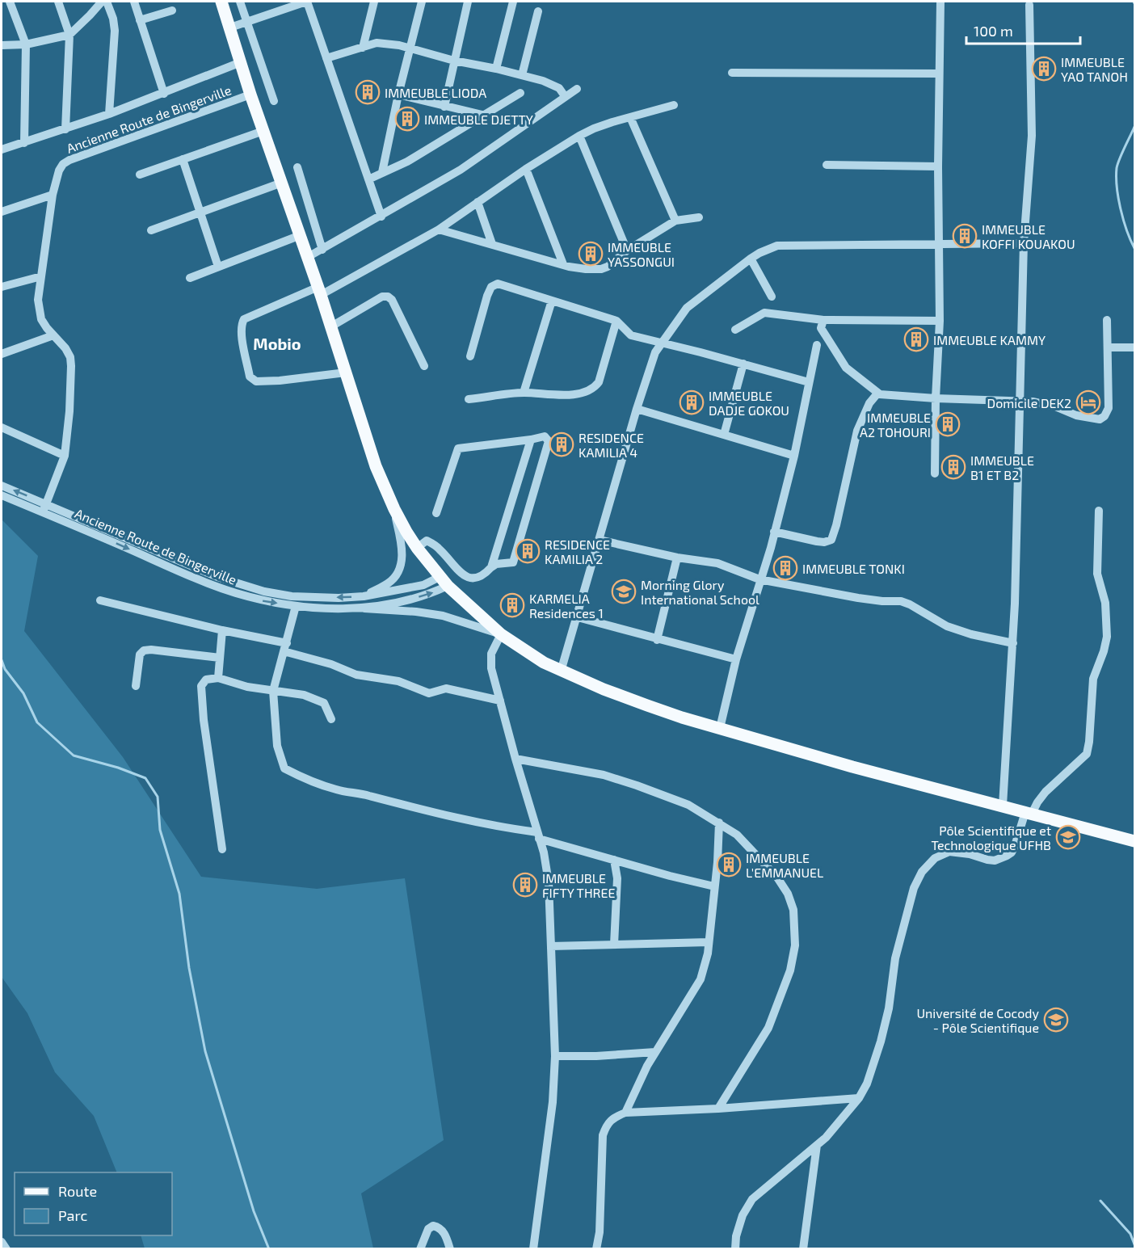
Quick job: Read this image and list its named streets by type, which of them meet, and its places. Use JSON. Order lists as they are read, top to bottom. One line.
{"streets":{"street":["Ancienne Route de Bingerville"]},"districts":["Mobio"],"places":{"building":["IMMEUBLE YAO TANOH","IMMEUBLE LIODA","IMMEUBLE DJETTY","IMMEUBLE KOFFI KOUAKOU","IMMEUBLE YASSONGUI","IMMEUBLE KAMMY","IMMEUBLE DADJE GOKOU","IMMEUBLE A2 TOHOURI","RESIDENCE KAMILIA 4","IMMEUBLE B1 ET B2","RESIDENCE KAMILIA 2","IMMEUBLE TONKI","KARMELIA Residences 1","IMMEUBLE L'EMMANUEL","IMMEUBLE FIFTY THREE"],"hotel":["Domicile DEK2"],"school or university":["Morning Glory International School","Pôle Scientifique et Technologique UFHB","Université de Cocody - Pôle Scientifique"]},"legend":["Route","Parc"],"scale_bar":"100 m"}
